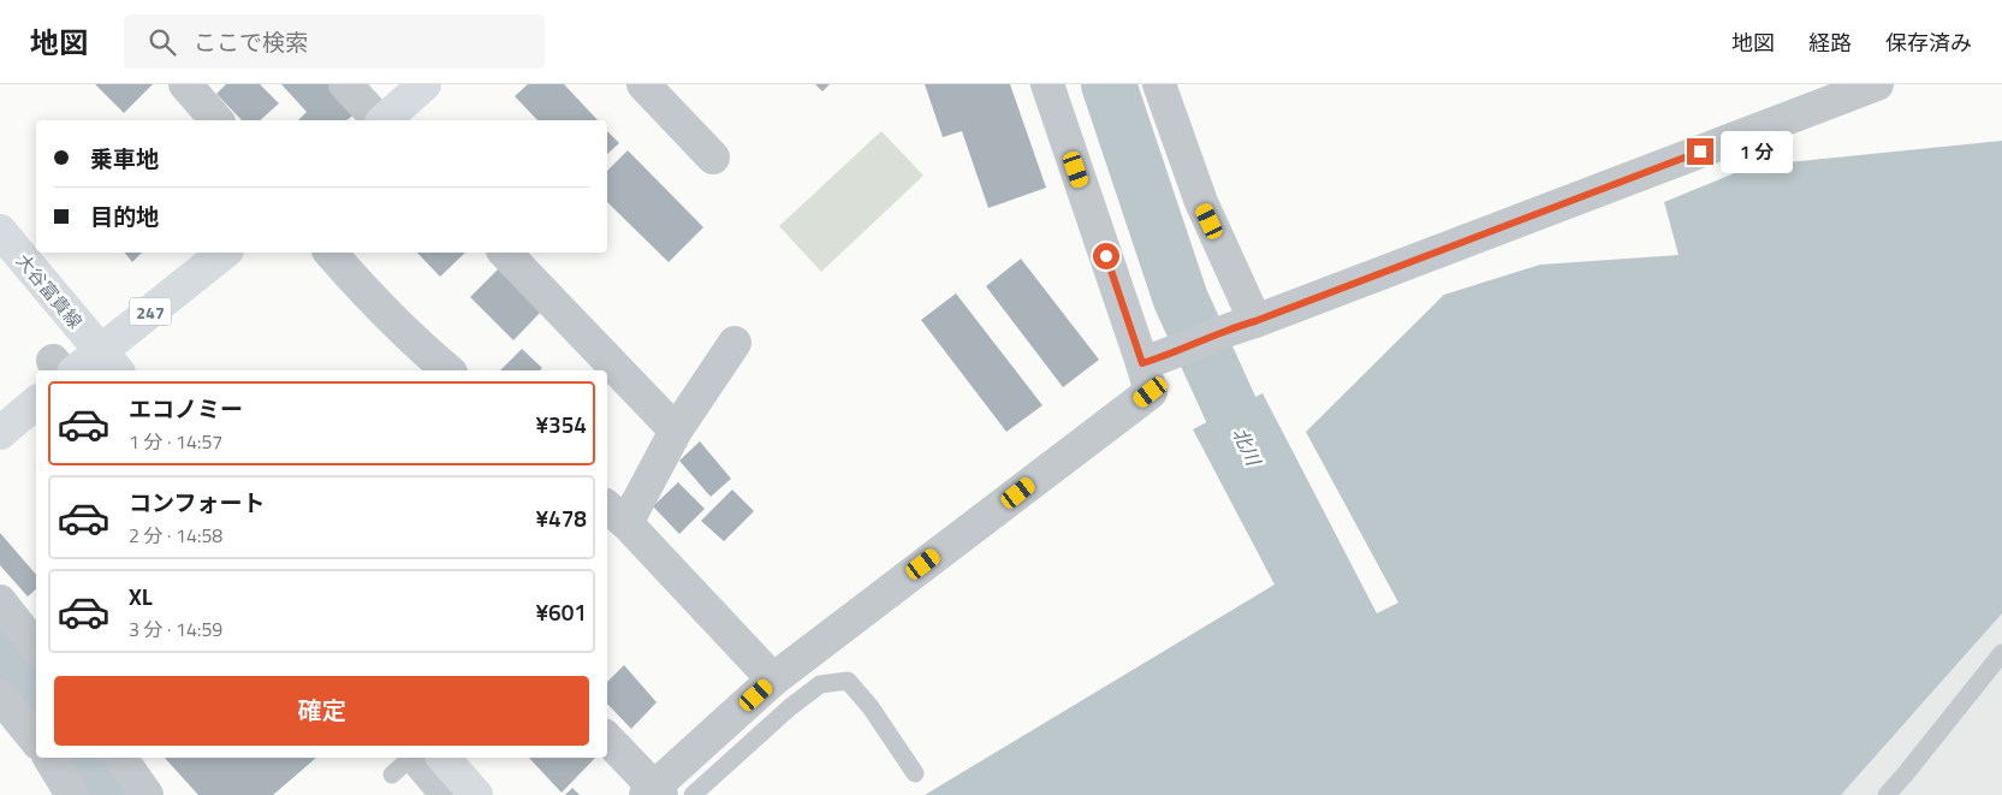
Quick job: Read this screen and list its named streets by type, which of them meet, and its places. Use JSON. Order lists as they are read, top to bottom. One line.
{"streets":{"main road":["大谷富貴線","247"]},"crossings":[["大谷富貴線","247"]],"water":["北川"],"page":{"header":"地図","search":"ここで検索","nav":["地図","経路","保存済み"],"banner":["乗車地","目的地"],"bubble":"1 分","list":[{"name":"エコノミー","note":"1 分 · 14:57","value":"¥354"},{"name":"コンフォート","note":"2 分 · 14:58","value":"¥478"},{"name":"XL","note":"3 分 · 14:59","value":"¥601"}],"buttons":"確定"}}
